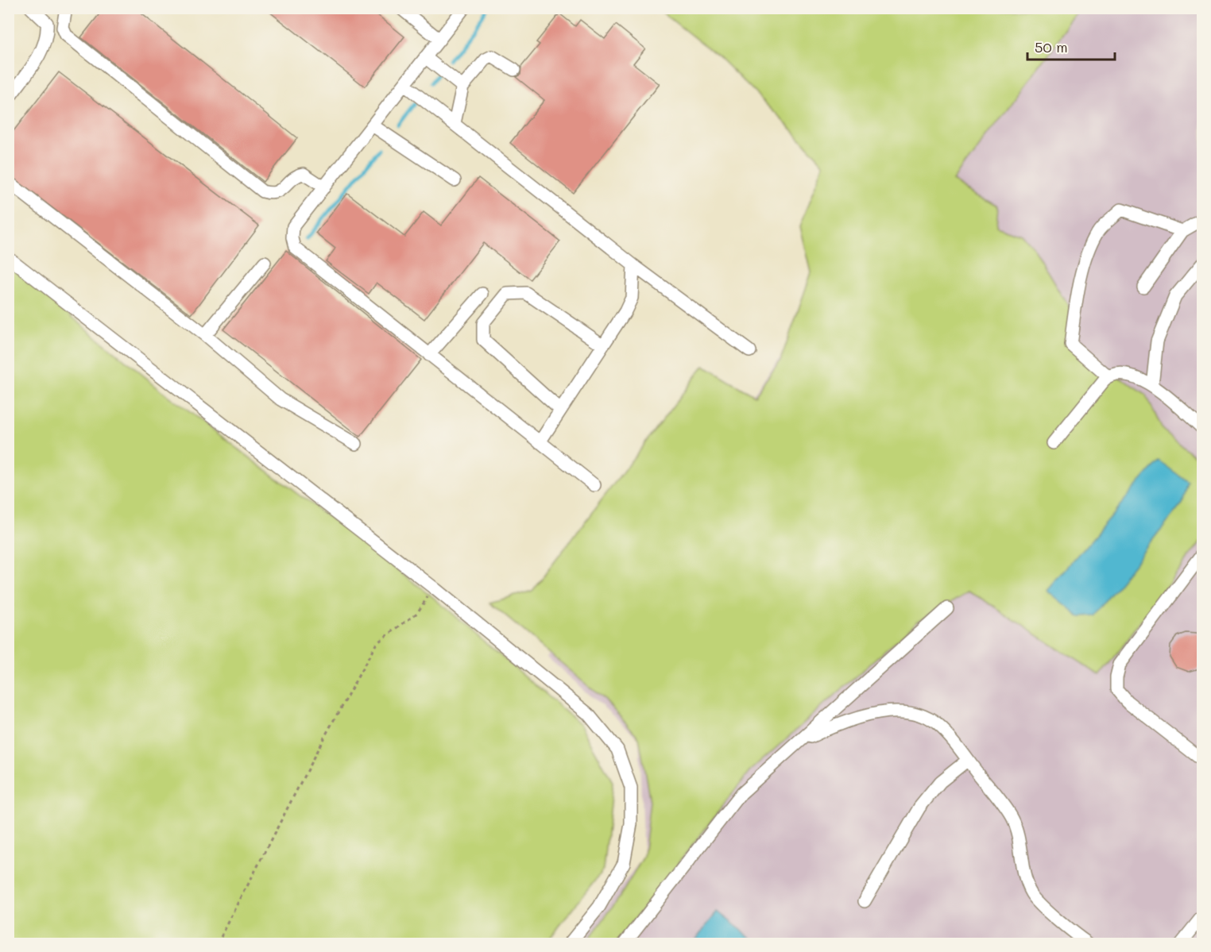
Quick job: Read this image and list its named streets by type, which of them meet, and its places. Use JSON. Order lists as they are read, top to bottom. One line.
{"scale_bar":"50 m"}
